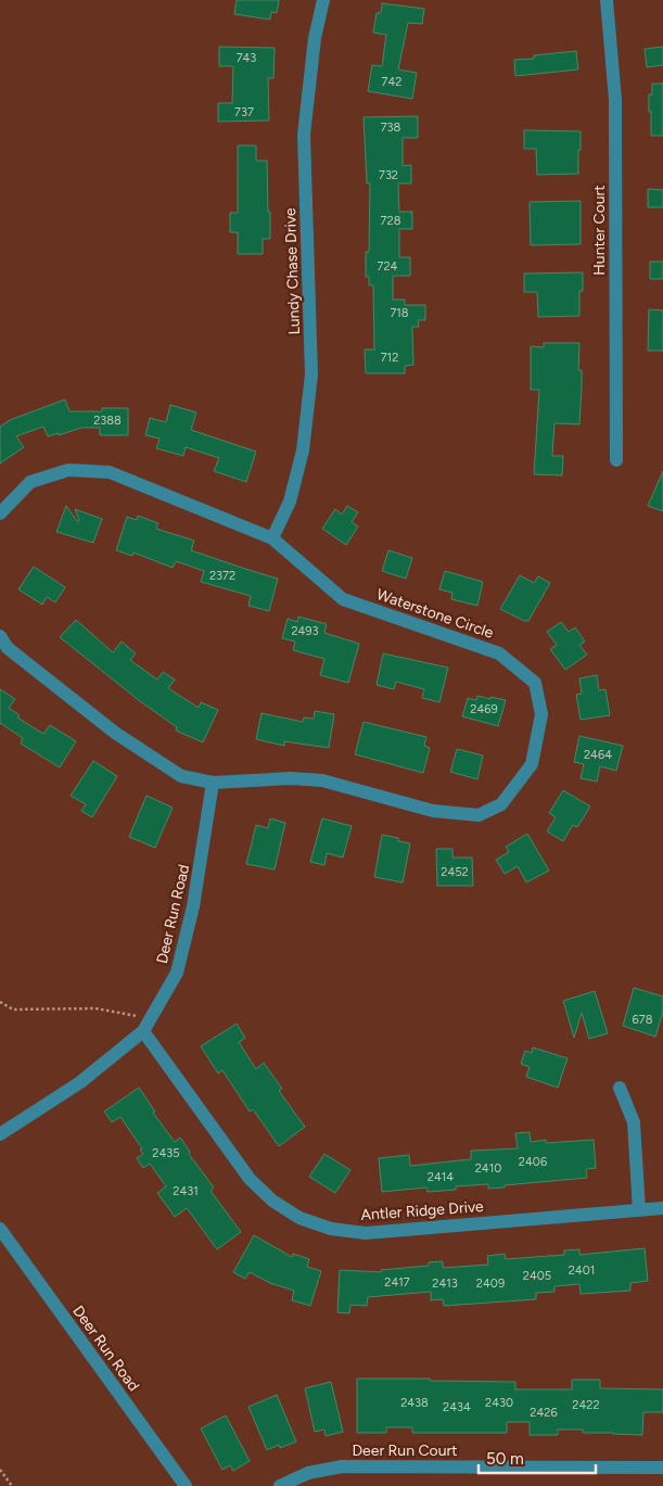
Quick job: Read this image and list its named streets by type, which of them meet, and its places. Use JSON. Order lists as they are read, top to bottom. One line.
{"streets":{"street":["Hunter Court","Lundy Chase Drive","Waterstone Circle","Deer Run Road","Antler Ridge Drive","Deer Run Court"]},"crossings":[["Lundy Chase Drive","Waterstone Circle"],["Waterstone Circle","Deer Run Road"],["Deer Run Road","Antler Ridge Drive"]],"house_numbers":["743","742","737","738","732","728","724","718","712","2388","2372","2493","2469","2464","2452","678","2435","2406","2410","2414","2431","2401","2405","2417","2413","2409","2438","2430","2422","2434","2426"],"scale_bar":"50 m"}
